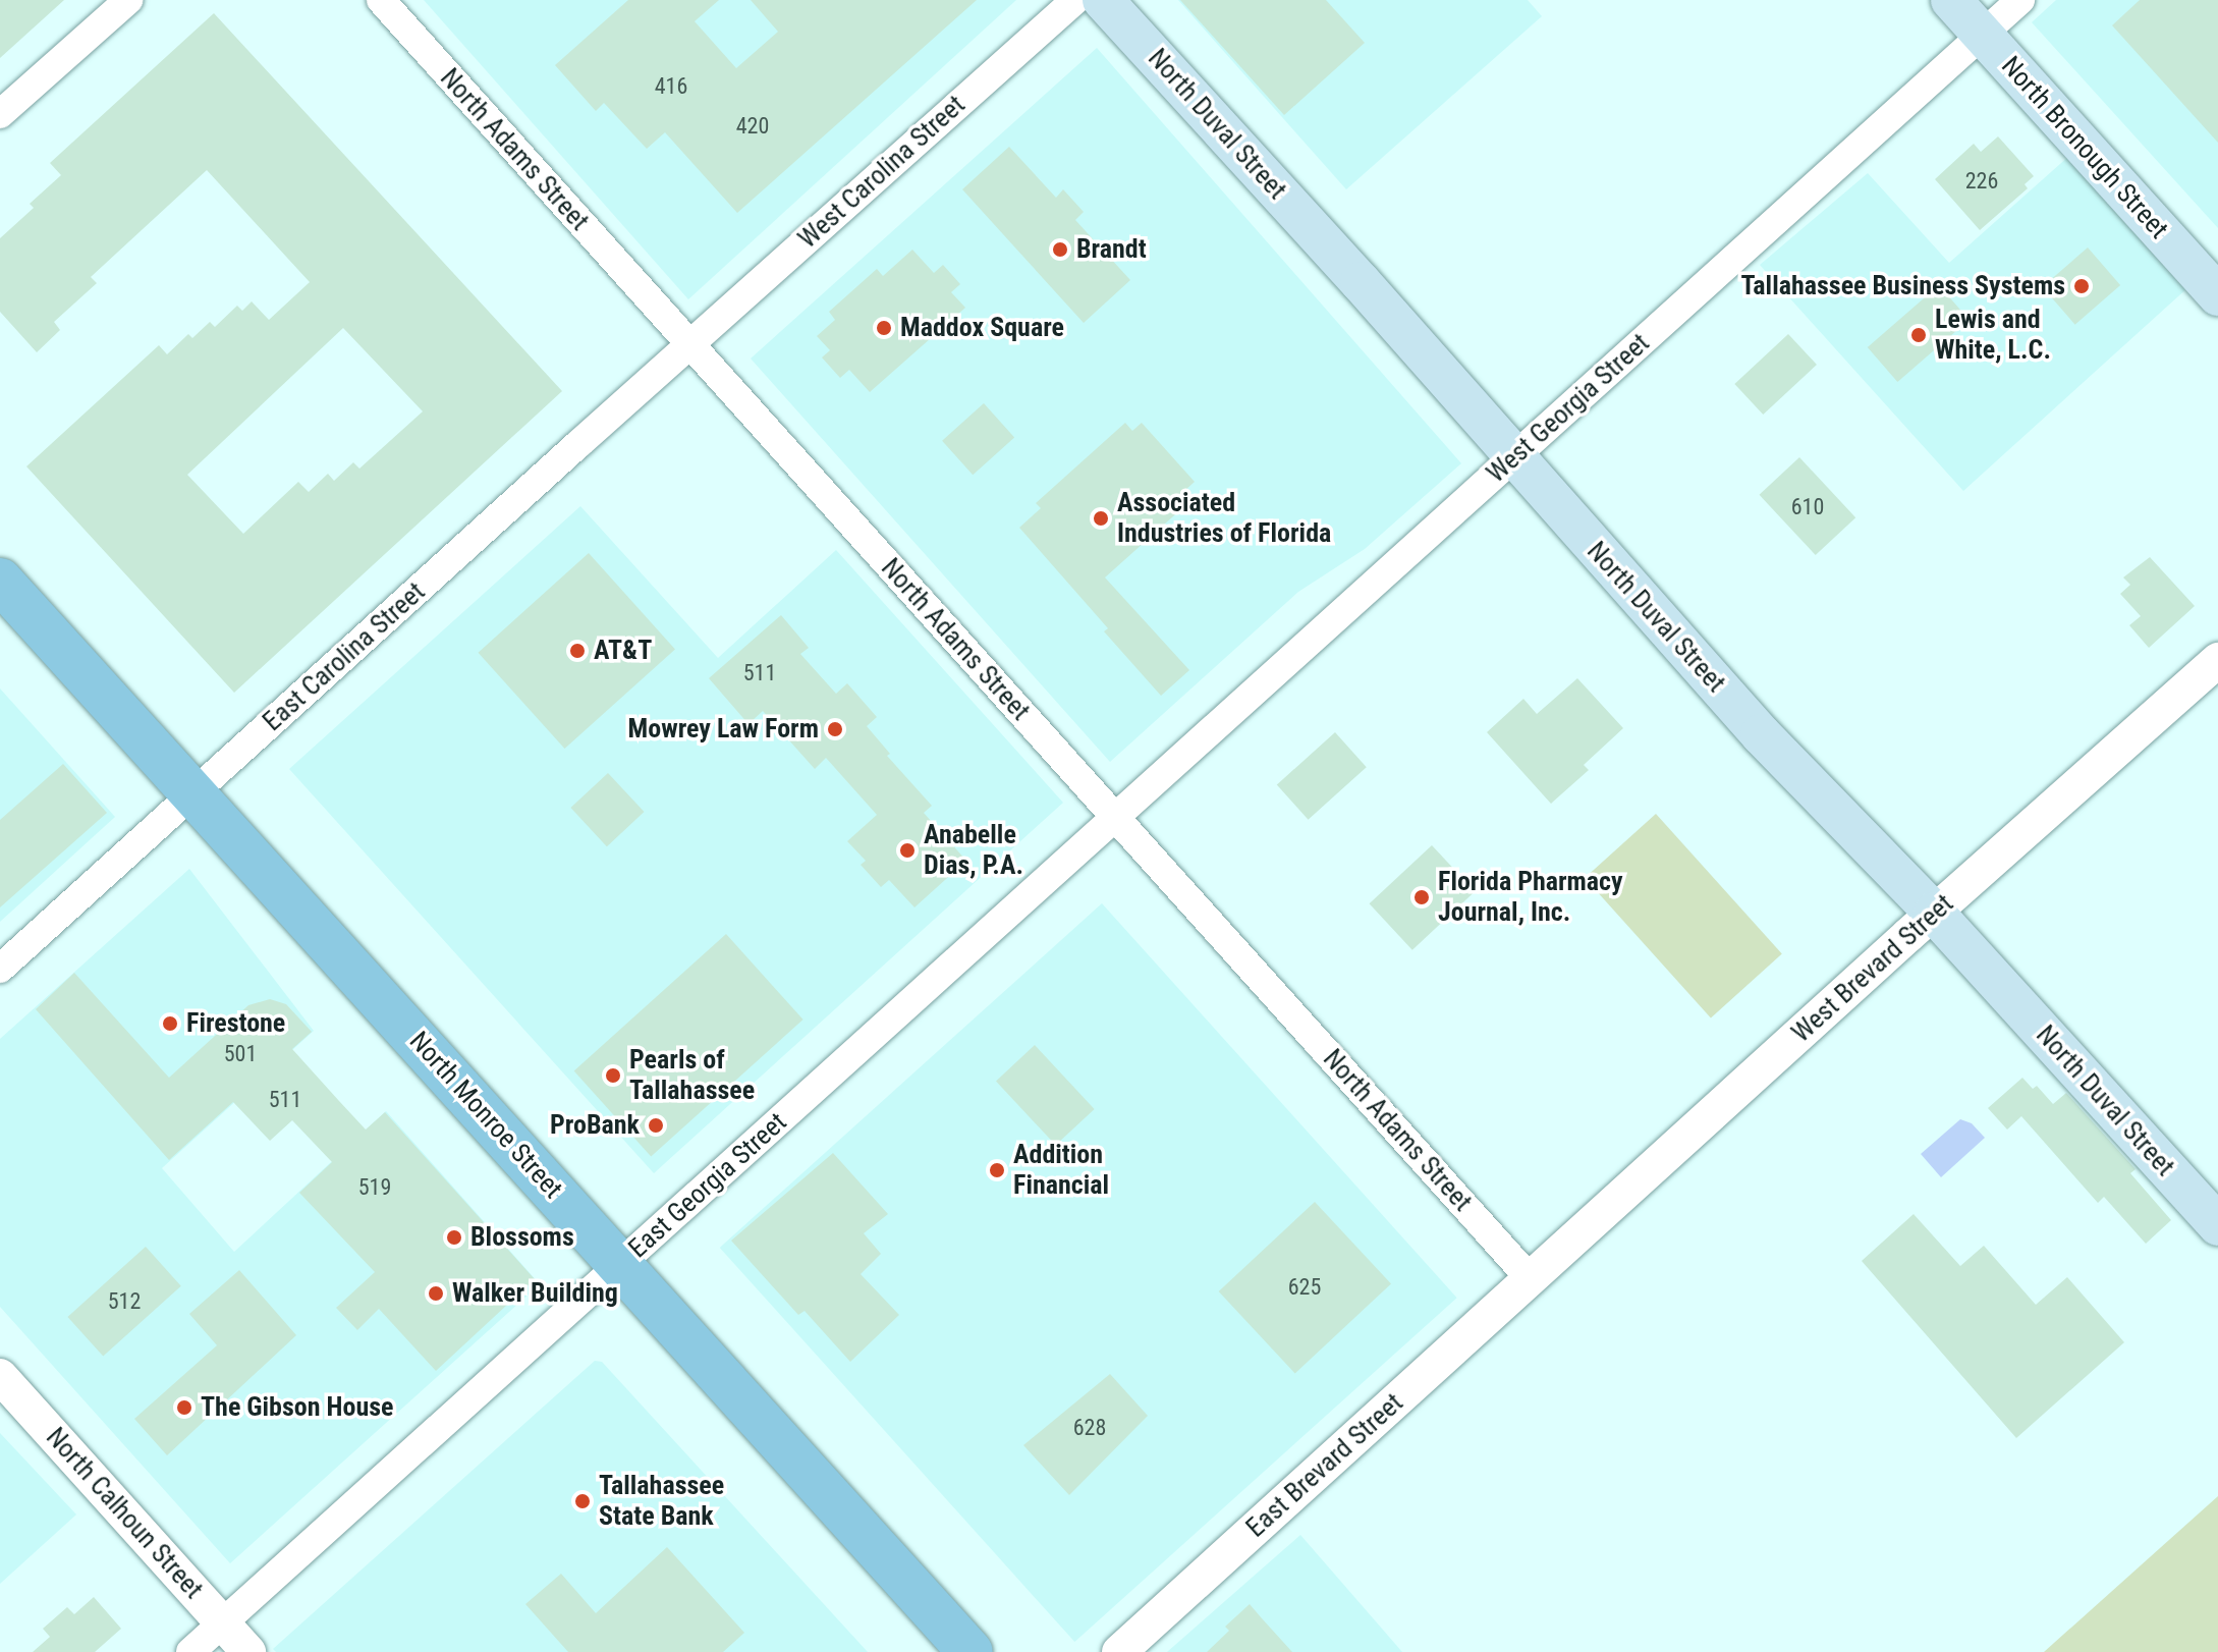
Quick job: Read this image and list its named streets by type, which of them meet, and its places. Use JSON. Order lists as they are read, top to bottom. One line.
{"streets":{"main road":["North Duval Street","North Bronough Street","North Monroe Street"],"street":["North Adams Street","West Carolina Street","West Georgia Street","East Carolina Street","West Brevard Street","East Georgia Street","East Brevard Street","North Calhoun Street"]},"crossings":[["North Duval Street","West Georgia Street"],["North Duval Street","West Brevard Street"],["North Bronough Street","West Georgia Street"],["North Adams Street","West Carolina Street"],["North Adams Street","West Georgia Street"],["North Adams Street","East Carolina Street"],["North Adams Street","West Brevard Street"],["North Adams Street","East Georgia Street"],["North Adams Street","East Brevard Street"],["West Carolina Street","East Carolina Street"],["West Georgia Street","East Georgia Street"],["East Carolina Street","North Monroe Street"],["West Brevard Street","East Brevard Street"],["North Monroe Street","East Georgia Street"],["East Georgia Street","North Calhoun Street"]],"places":["Brandt","Tallahassee Business Systems","Maddox Square","Lewis and White, L.C.","Associated Industries of Florida","AT&T","Mowrey Law Form","Anabelle Dias, P.A.","Florida Pharmacy Journal, Inc.","Firestone","Pearls of Tallahassee","ProBank","Addition Financial","Blossoms","Walker Building","The Gibson House","Tallahassee State Bank"],"house_numbers":["416","420","226","610","511","501","511","519","625","512","628"]}
